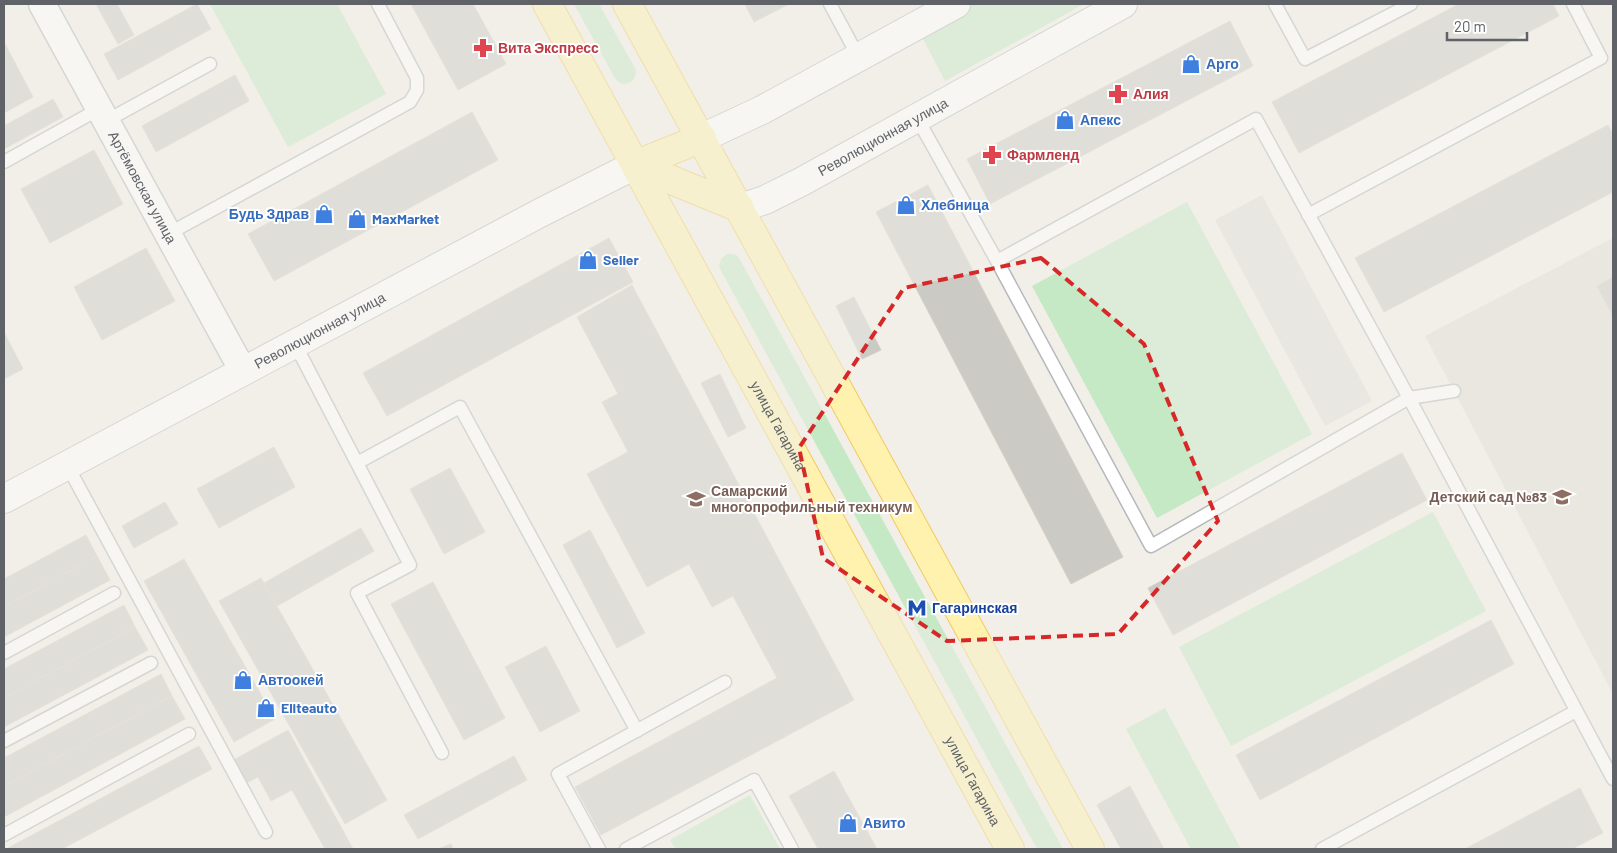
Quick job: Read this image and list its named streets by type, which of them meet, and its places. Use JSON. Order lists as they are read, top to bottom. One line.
{"streets":{"main road":["Революционная улица","улица Гагарина"],"street":["Артёмовская улица"]},"crossings":[["Революционная улица","Артёмовская улица"],["Революционная улица","улица Гагарина"]],"places":{"pharmacy":["Вита Экспресс","Алия","Фармленд"],"shop":["Арго","Апекс","Хлебница","Будь Здрав","MaxMarket","Seller","Автоокей","Eliteauto","Авито"],"school or university":["Детский сад №83","Самарский многопрофильный техникум"],"metro station":["Гагаринская"]},"scale_bar":"20 m"}
